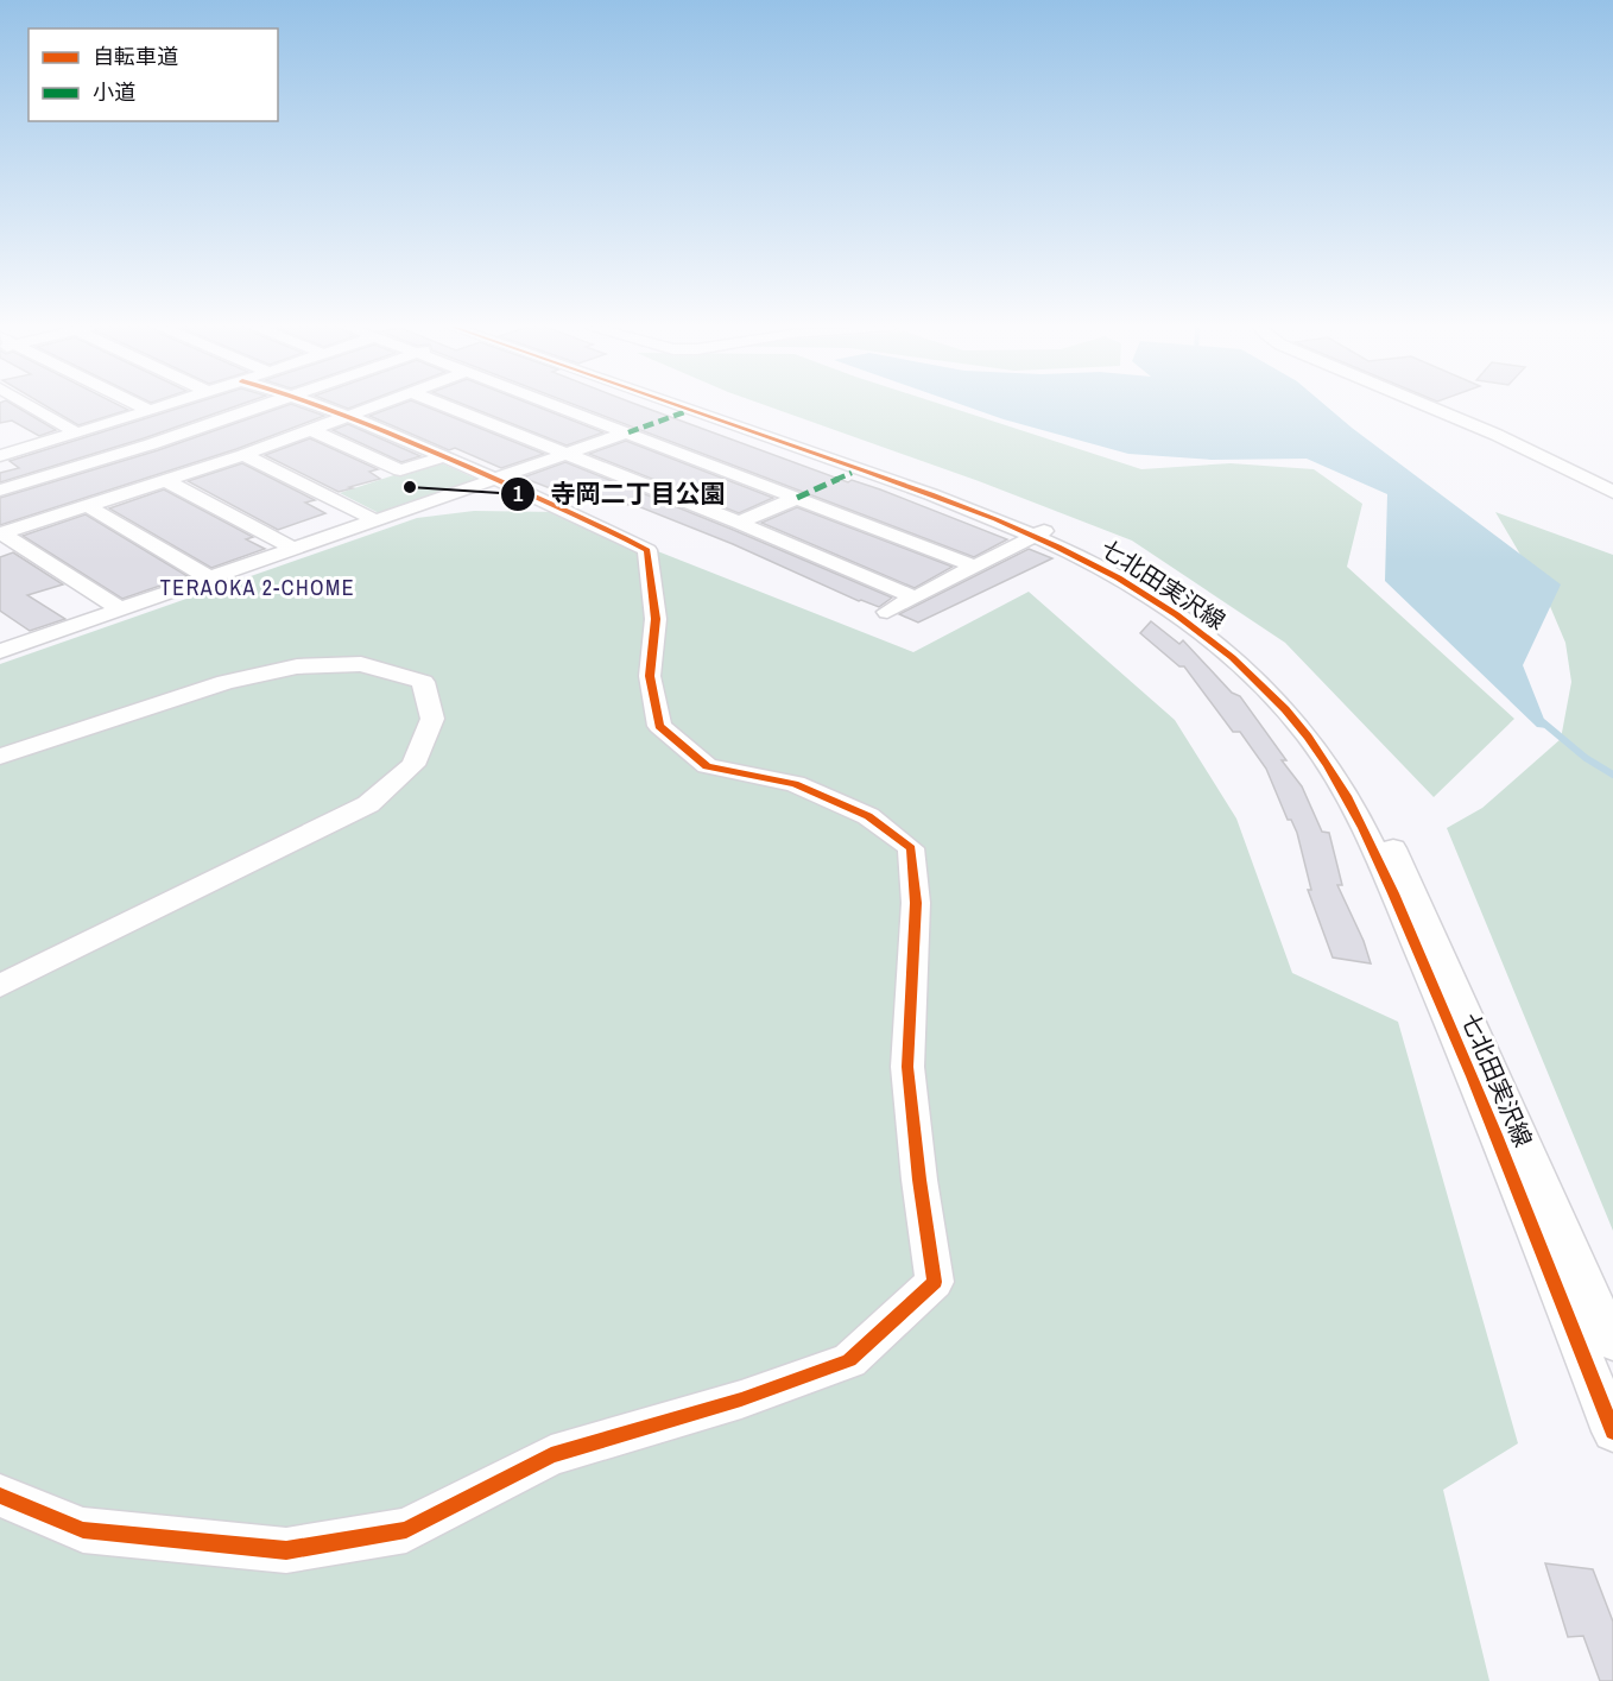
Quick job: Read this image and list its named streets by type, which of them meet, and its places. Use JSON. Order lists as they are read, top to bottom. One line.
{"streets":{"street":["七北田実沢線"]},"districts":["TERAOKA 2-CHOME"],"places":["寺岡二丁目公園"],"legend":["自転車道","小道"]}
